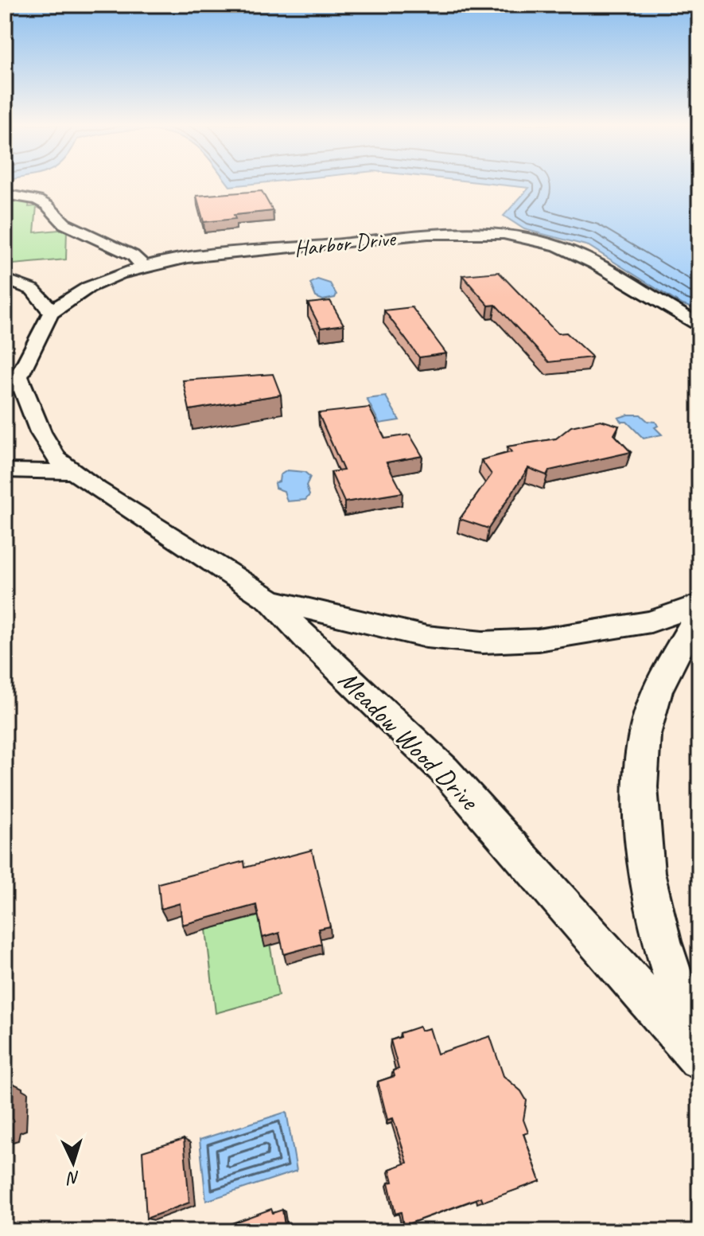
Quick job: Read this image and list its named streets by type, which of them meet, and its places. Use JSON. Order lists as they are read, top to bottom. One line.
{"streets":{"street":["Harbor Drive","Meadow Wood Drive"]},"north":"bottom"}
